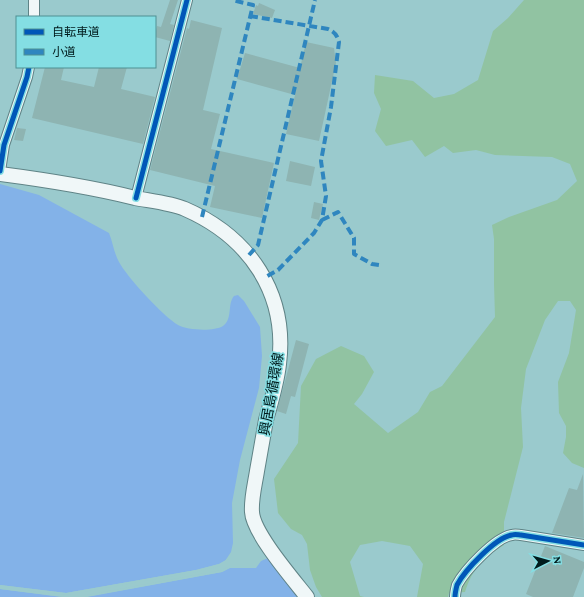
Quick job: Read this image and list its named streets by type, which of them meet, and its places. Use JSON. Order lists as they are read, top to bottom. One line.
{"streets":{"main road":["興居島循環線"]},"legend":["自転車道","小道"],"north":"right"}
